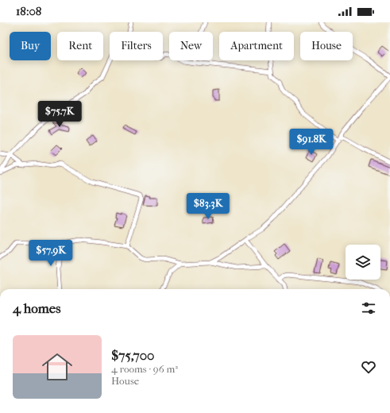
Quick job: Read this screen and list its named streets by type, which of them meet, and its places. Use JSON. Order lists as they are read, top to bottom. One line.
{"page":{"status":"18:08","chip":["Buy","Rent","Filters","New","Apartment","House"],"price":["$75.7K","$91.8K","$83.3K","$57.9K"],"heading":"4 homes","list":[{"name":"$75,700","note":"4 rooms · 96 m² · House"}]}}
